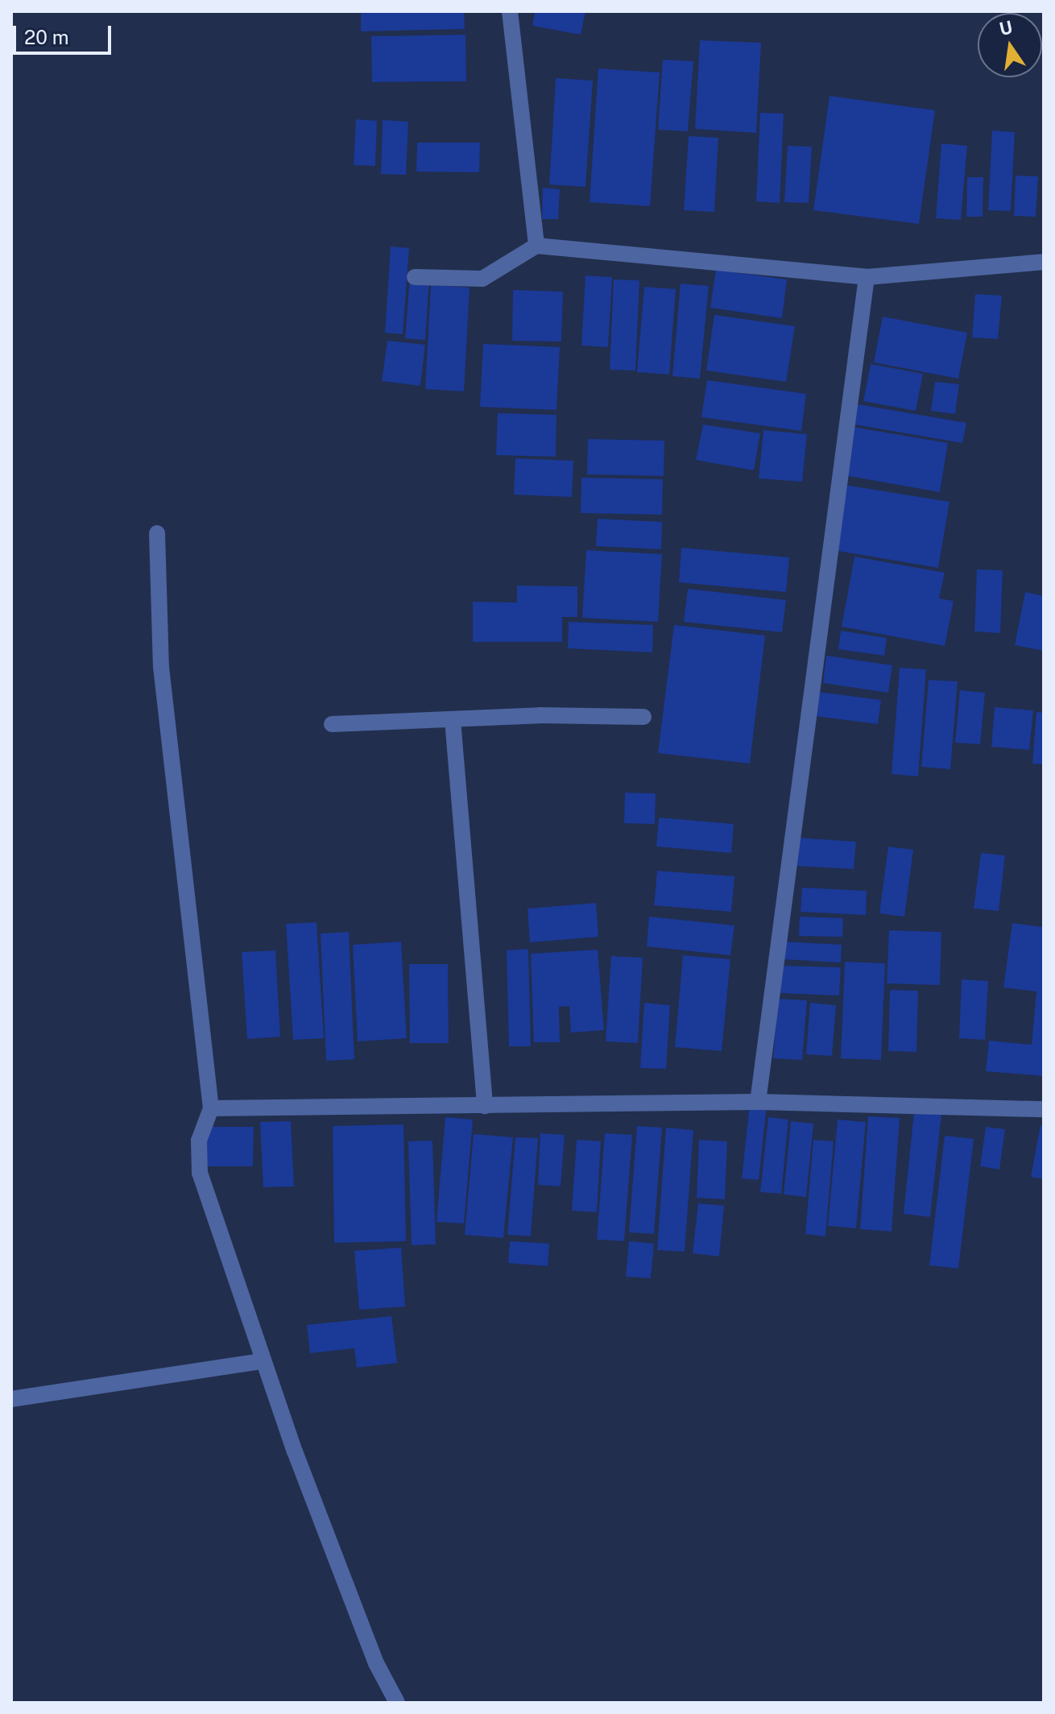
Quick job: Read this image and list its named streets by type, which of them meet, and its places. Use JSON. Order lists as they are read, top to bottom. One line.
{"scale_bar":"20 m","north":"top"}
